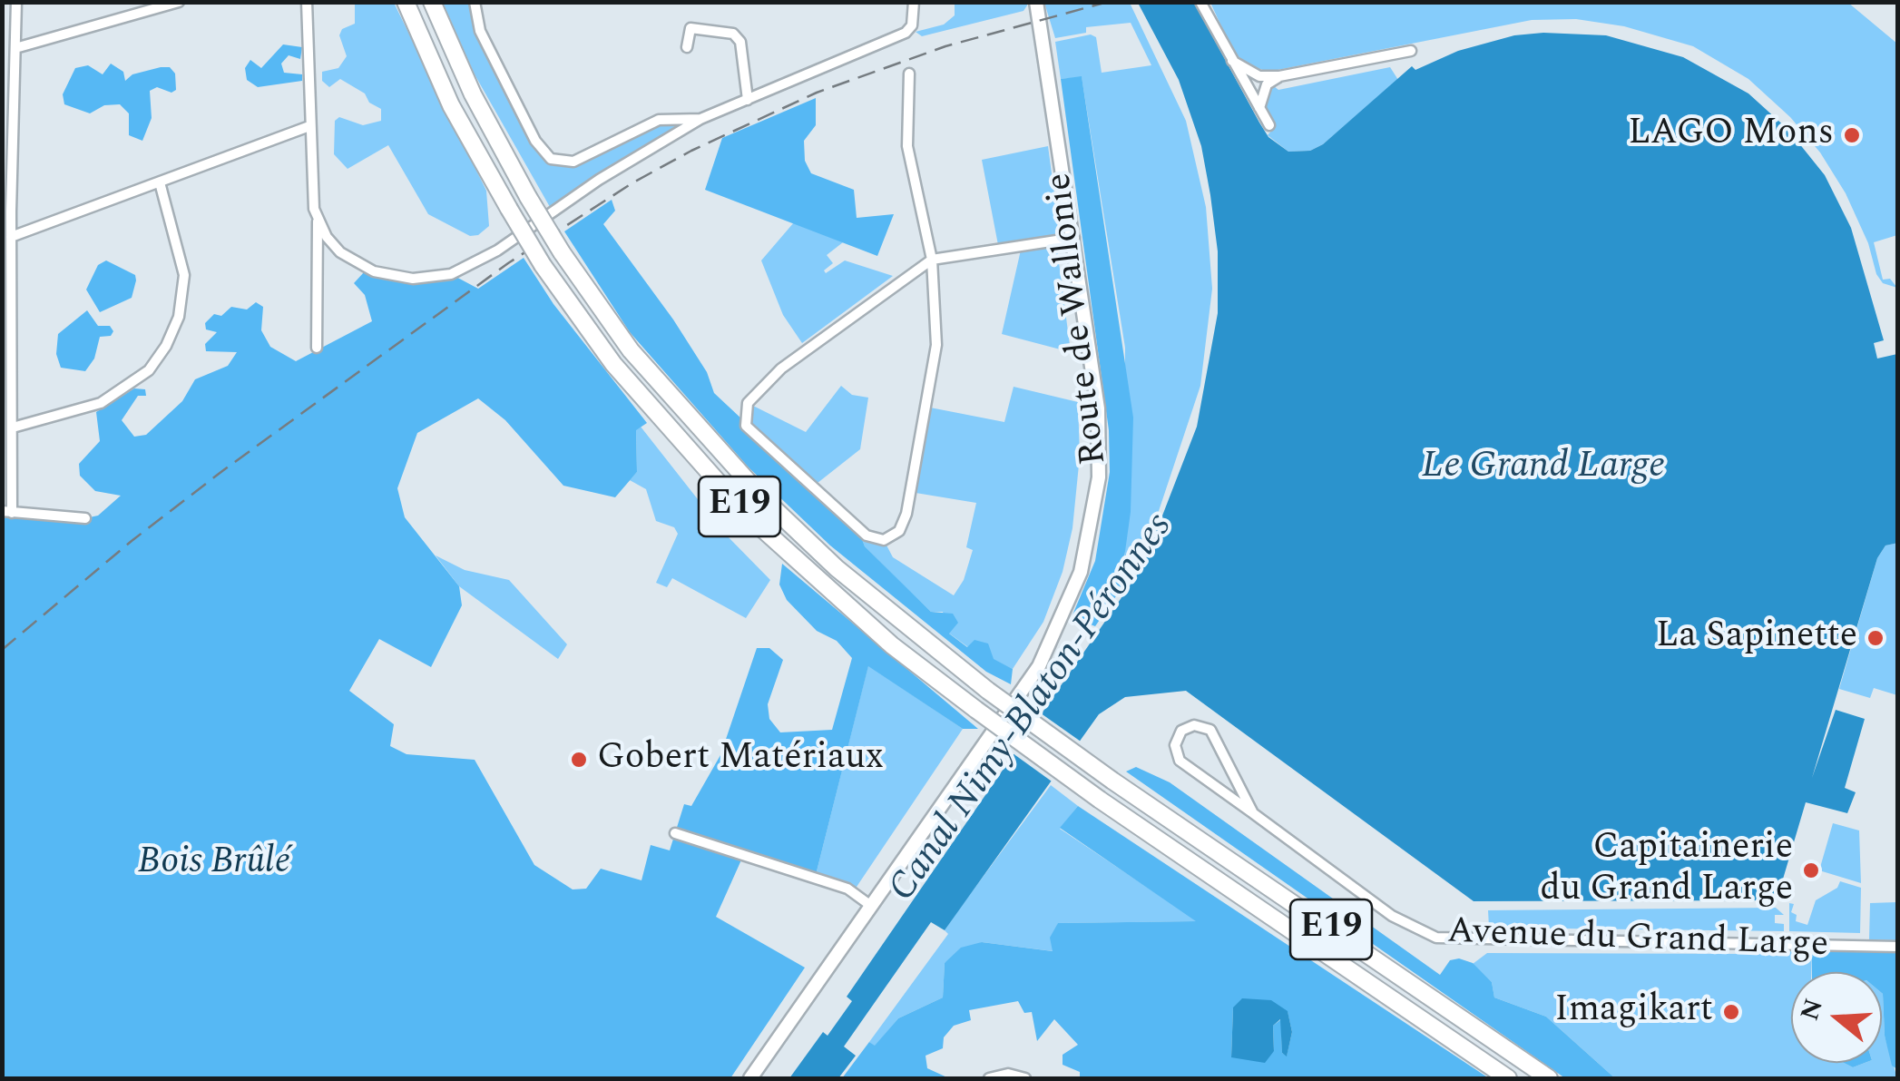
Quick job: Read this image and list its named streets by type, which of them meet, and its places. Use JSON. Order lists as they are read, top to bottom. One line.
{"streets":{"highway":["E19"],"main road":["Route de Wallonie"],"street":["Avenue du Grand Large"]},"water":["Le Grand Large","Canal Nimy-Blaton-Péronnes"],"parks":["Bois Brûlé"],"places":["LAGO Mons","La Sapinette","Gobert Matériaux","Capitainerie du Grand Large","Imagikart"],"north":"left"}
